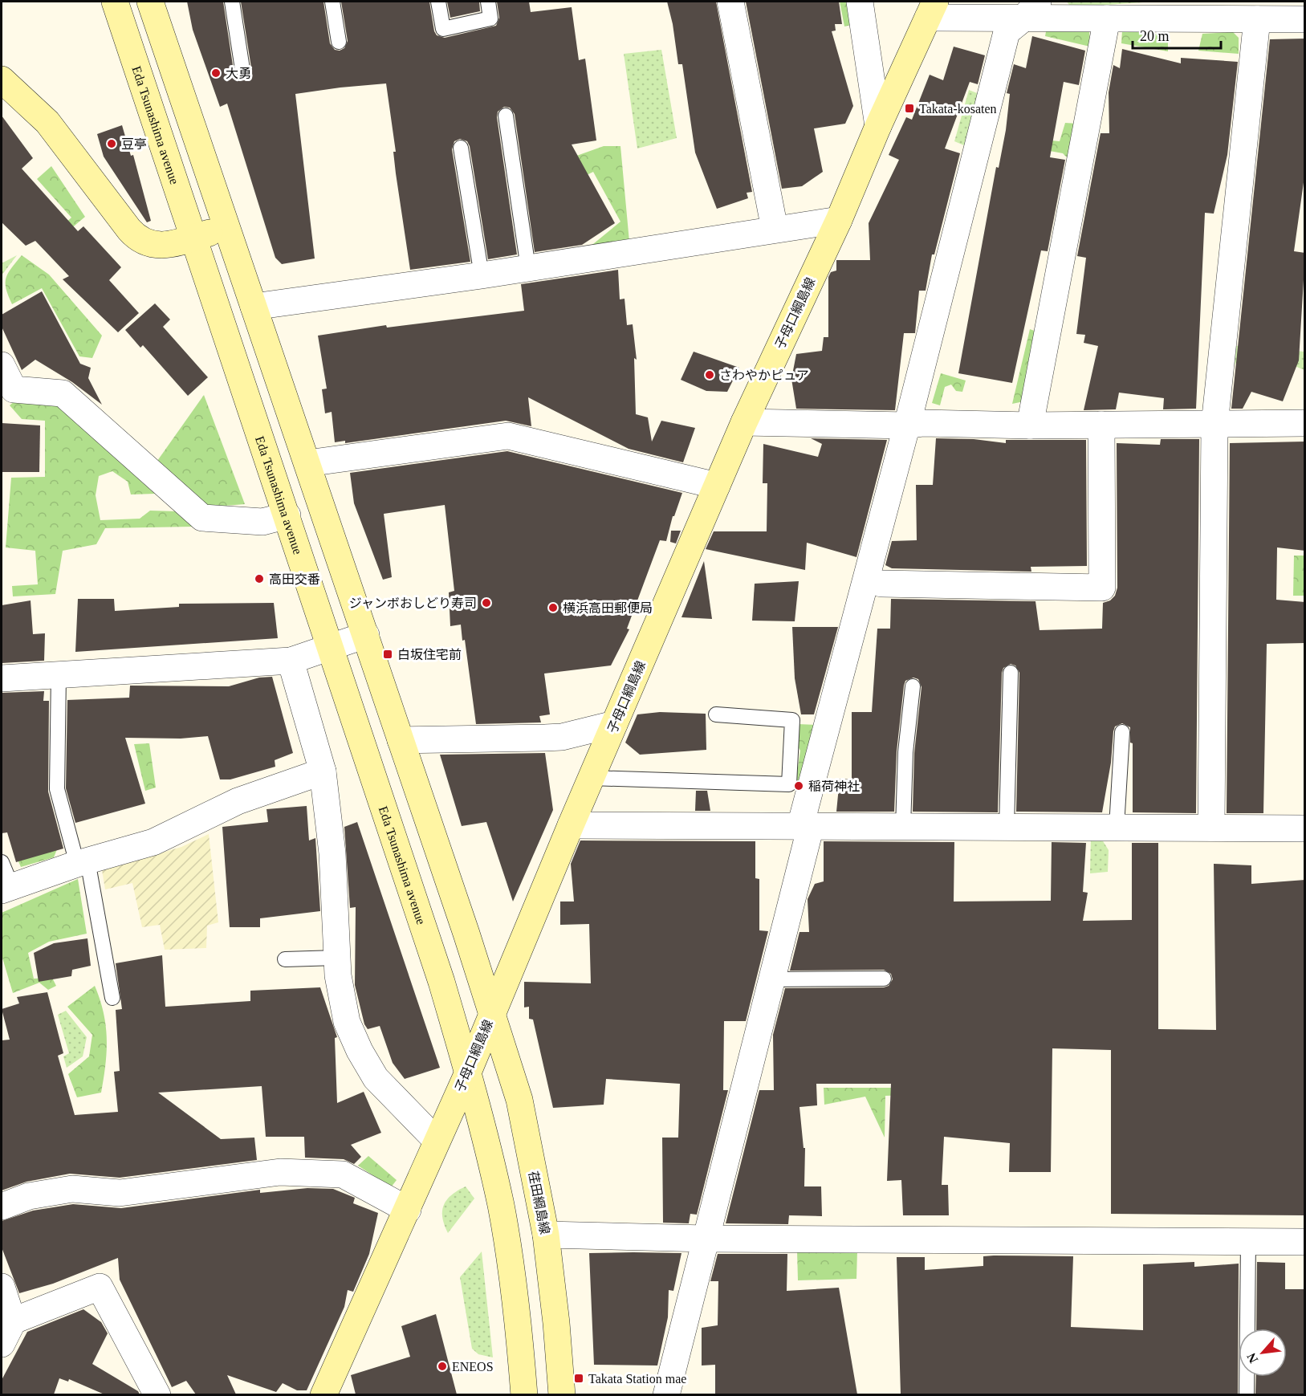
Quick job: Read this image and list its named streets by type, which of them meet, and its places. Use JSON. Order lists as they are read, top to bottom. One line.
{"streets":{"main road":["Eda Tsunashima avenue","子母口綱島線","荏田綱島線"]},"crossings":[["Eda Tsunashima avenue","子母口綱島線"],["子母口綱島線","荏田綱島線"]],"places":{"other":["大勇","豆亭","さわやかピュア","高田交番","ジャンボおしどり寿司","横浜高田郵便局","稲荷神社","ENEOS"],"transit":["Takata-kosaten","白坂住宅前","Takata Station mae"]},"scale_bar":"20 m","north":"bottom left"}
